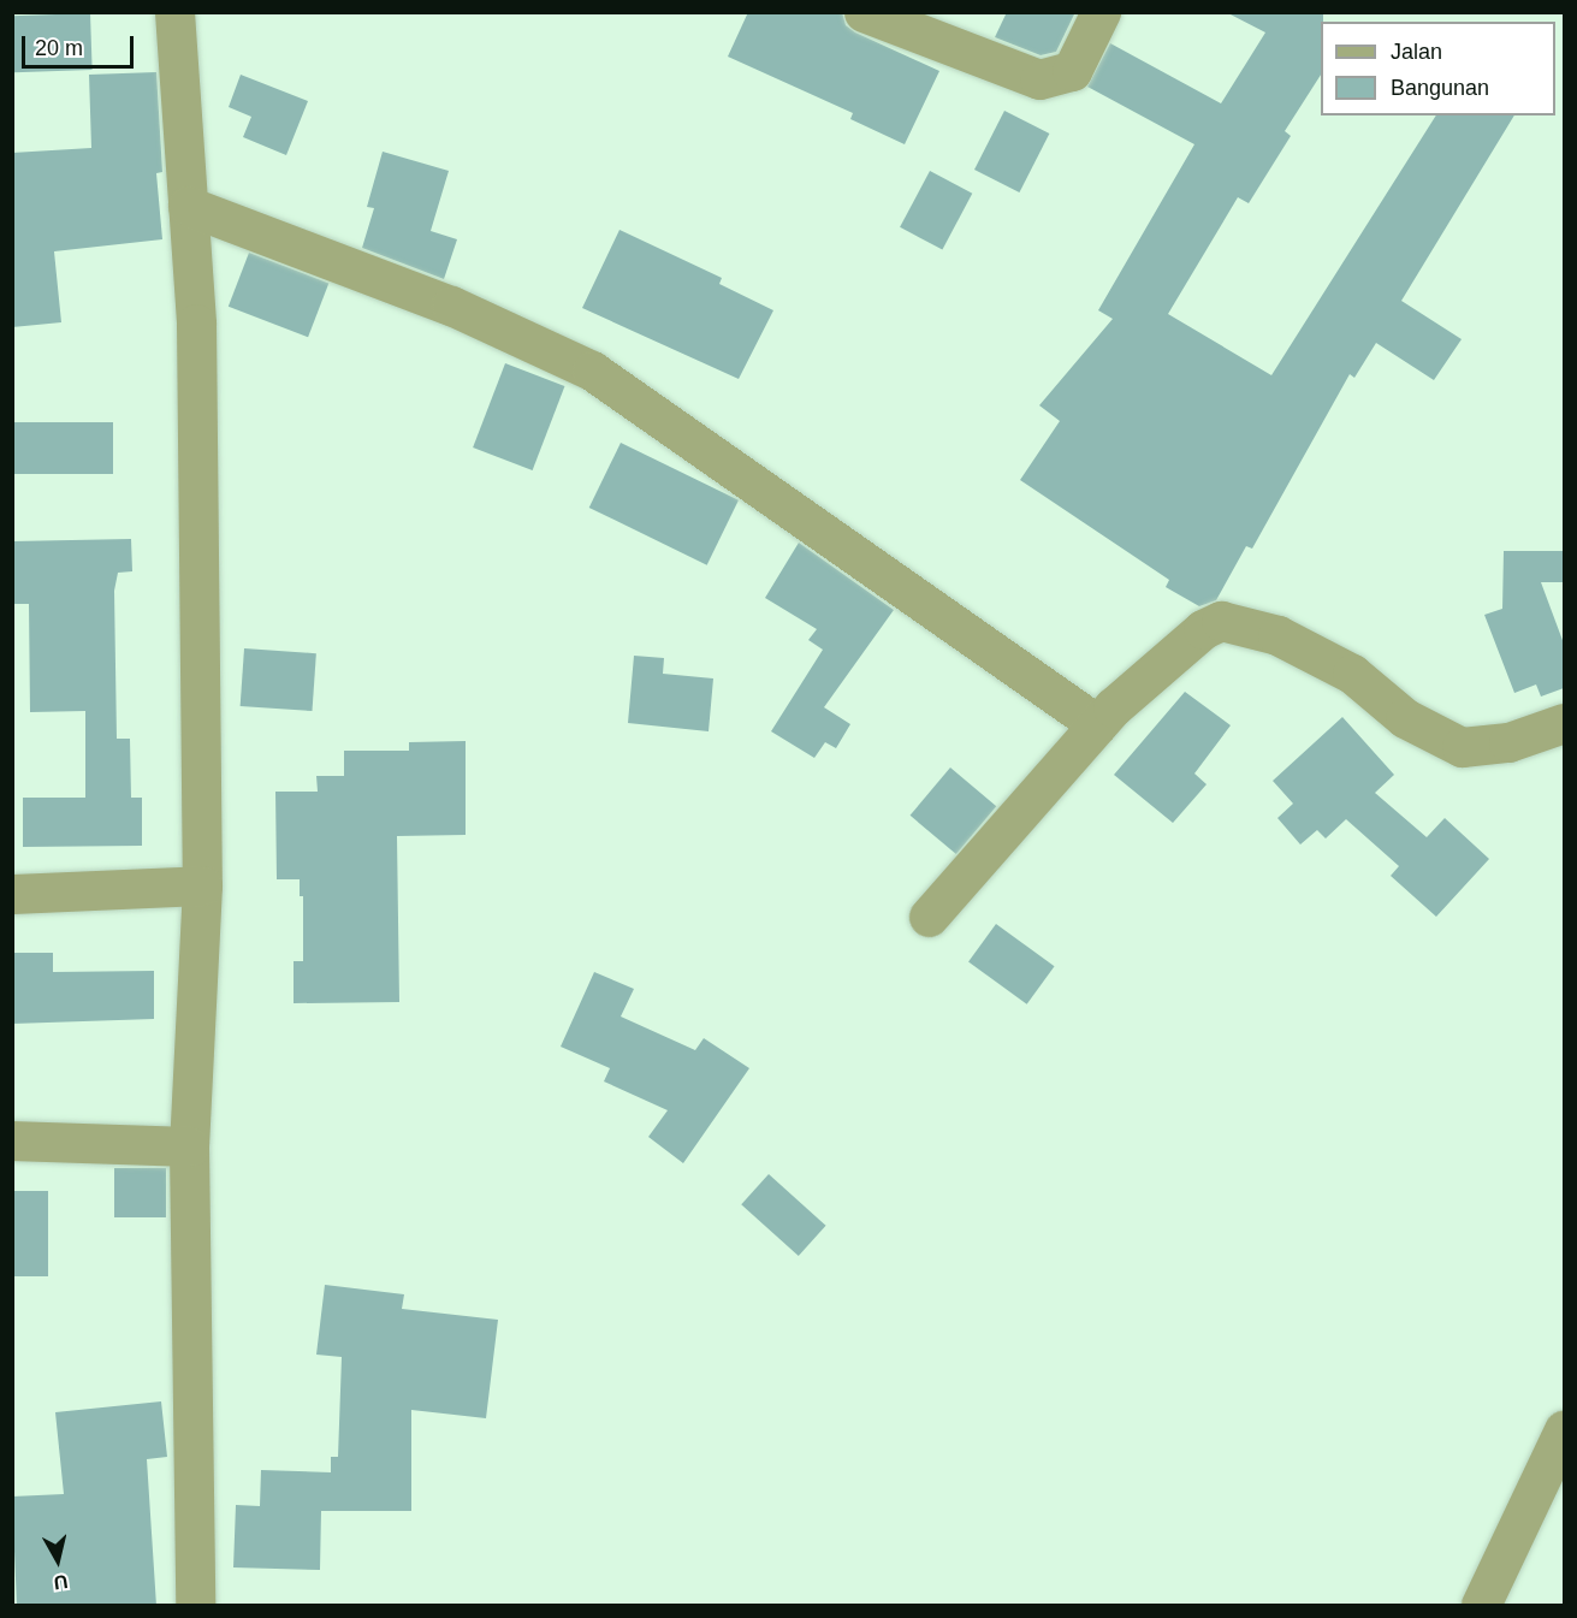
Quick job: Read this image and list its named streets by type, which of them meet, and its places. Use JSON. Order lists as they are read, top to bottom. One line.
{"legend":["Jalan","Bangunan"],"scale_bar":"20 m","north":"bottom"}
